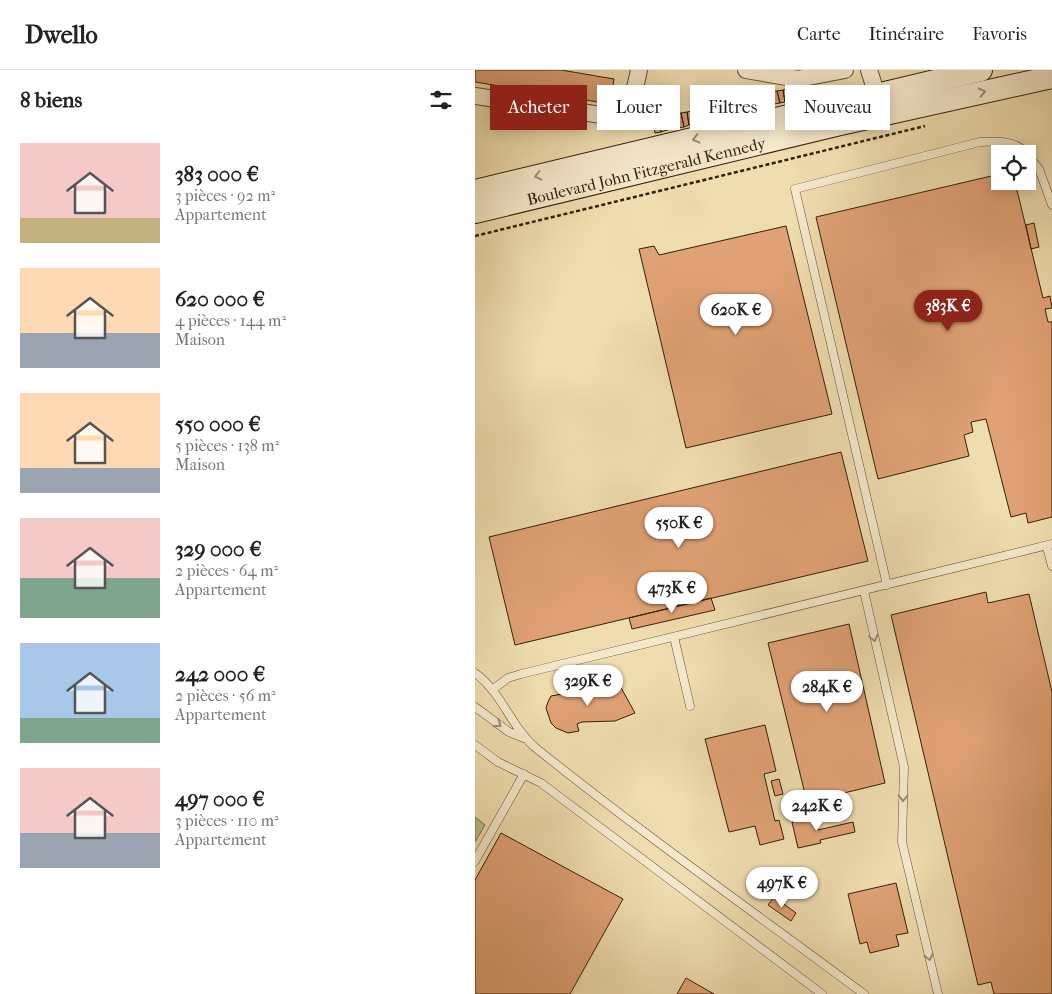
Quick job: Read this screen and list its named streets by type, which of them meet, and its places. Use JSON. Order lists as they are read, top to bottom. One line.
{"streets":{"main road":["Boulevard John Fitzgerald Kennedy"]},"page":{"header":"Dwello","nav":["Carte","Itinéraire","Favoris"],"heading":"8 biens","chip":["Acheter","Louer","Filtres","Nouveau"],"list":[{"name":"383 000 €","note":"3 pièces · 92 m² · Appartement"},{"name":"620 000 €","note":"4 pièces · 144 m² · Maison"},{"name":"550 000 €","note":"5 pièces · 138 m² · Maison"},{"name":"329 000 €","note":"2 pièces · 64 m² · Appartement"},{"name":"242 000 €","note":"2 pièces · 56 m² · Appartement"},{"name":"497 000 €","note":"3 pièces · 110 m² · Appartement"}],"price":["383K €","620K €","550K €","473K €","329K €","284K €","242K €","497K €"]}}
